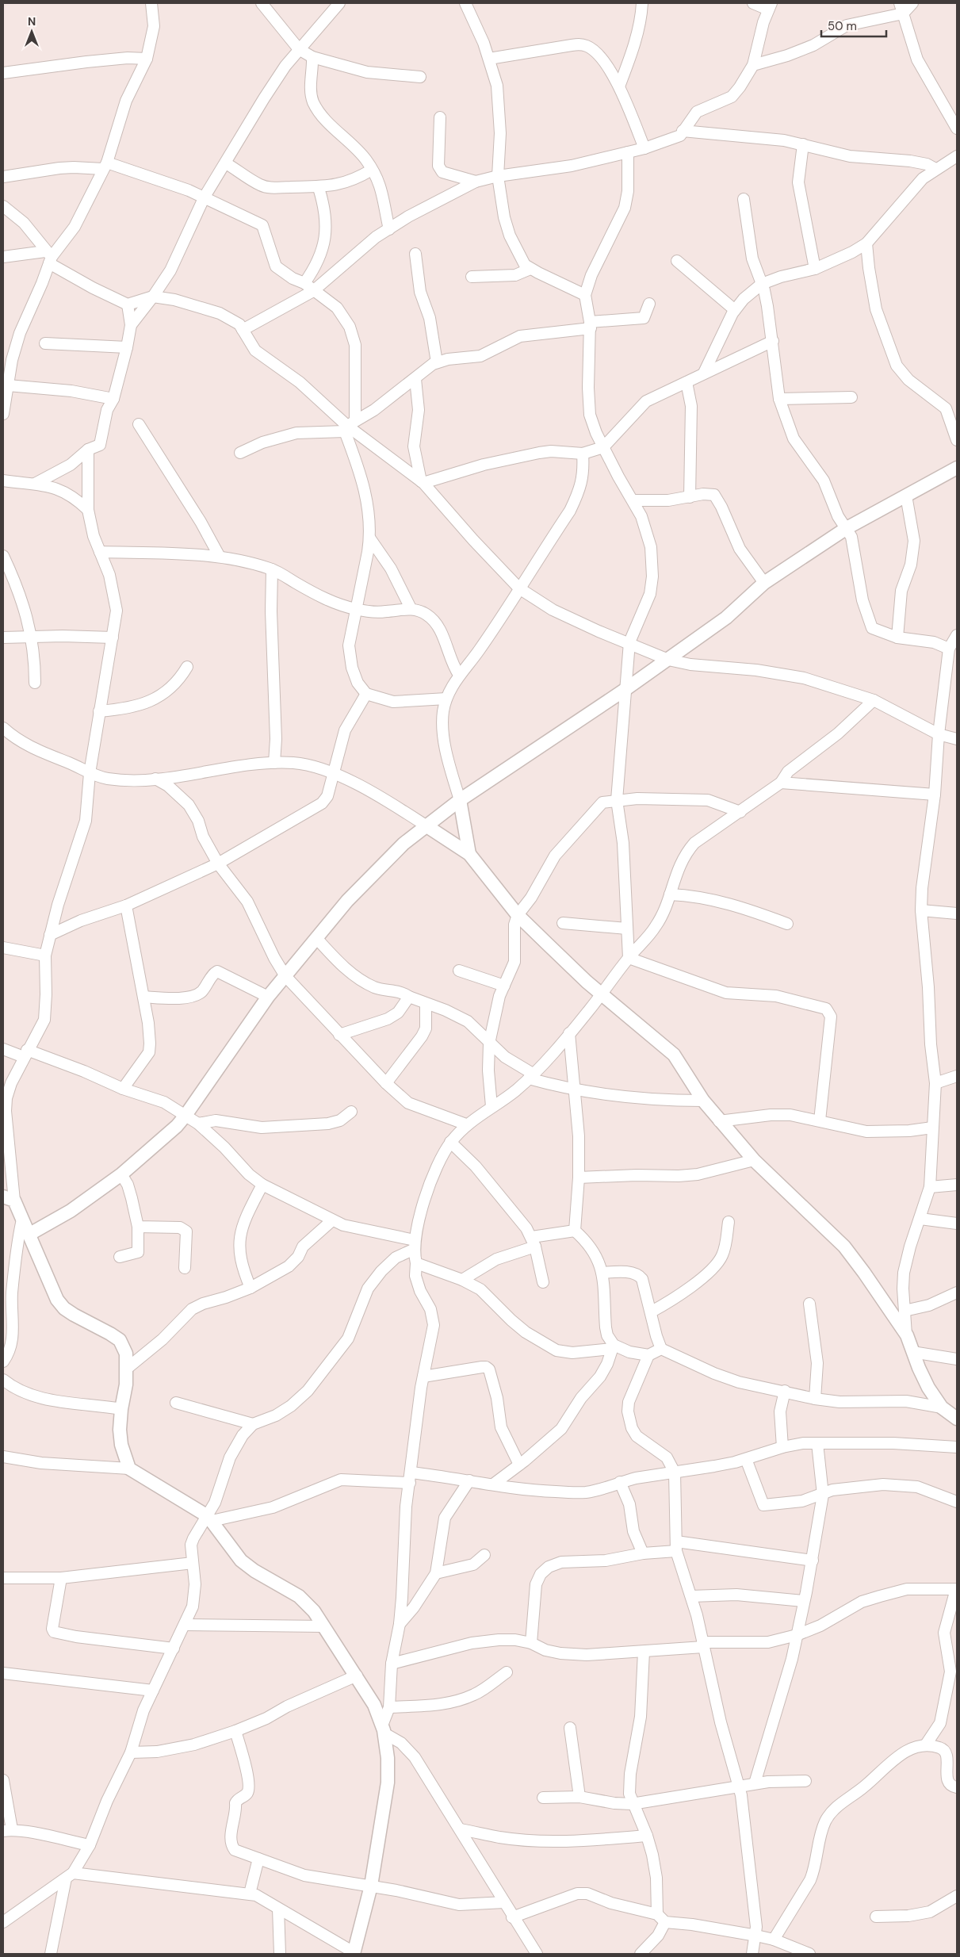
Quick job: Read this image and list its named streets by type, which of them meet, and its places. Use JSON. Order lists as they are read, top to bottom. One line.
{"scale_bar":"50 m","north":"top"}
